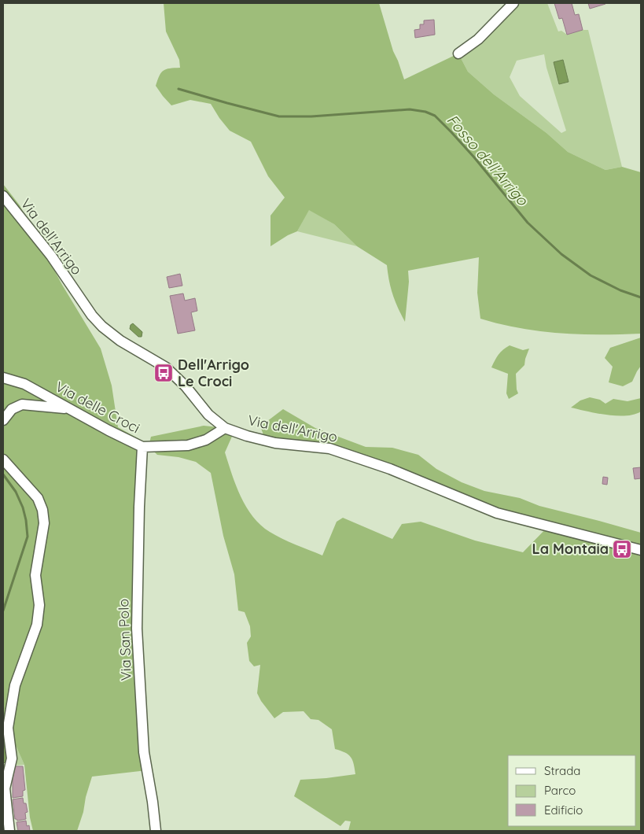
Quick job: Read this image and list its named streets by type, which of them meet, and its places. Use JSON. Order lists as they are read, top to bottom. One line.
{"streets":{"street":["Via dell'Arrigo","Via delle Croci","Via San Polo"]},"crossings":[["Via dell'Arrigo","Via delle Croci"],["Via delle Croci","Via San Polo"]],"water":["Fosso dell'Arrigo"],"places":{"bus stop":["Dell'Arrigo Le Croci","La Montaia"]},"legend":["Strada","Parco","Edificio"]}
